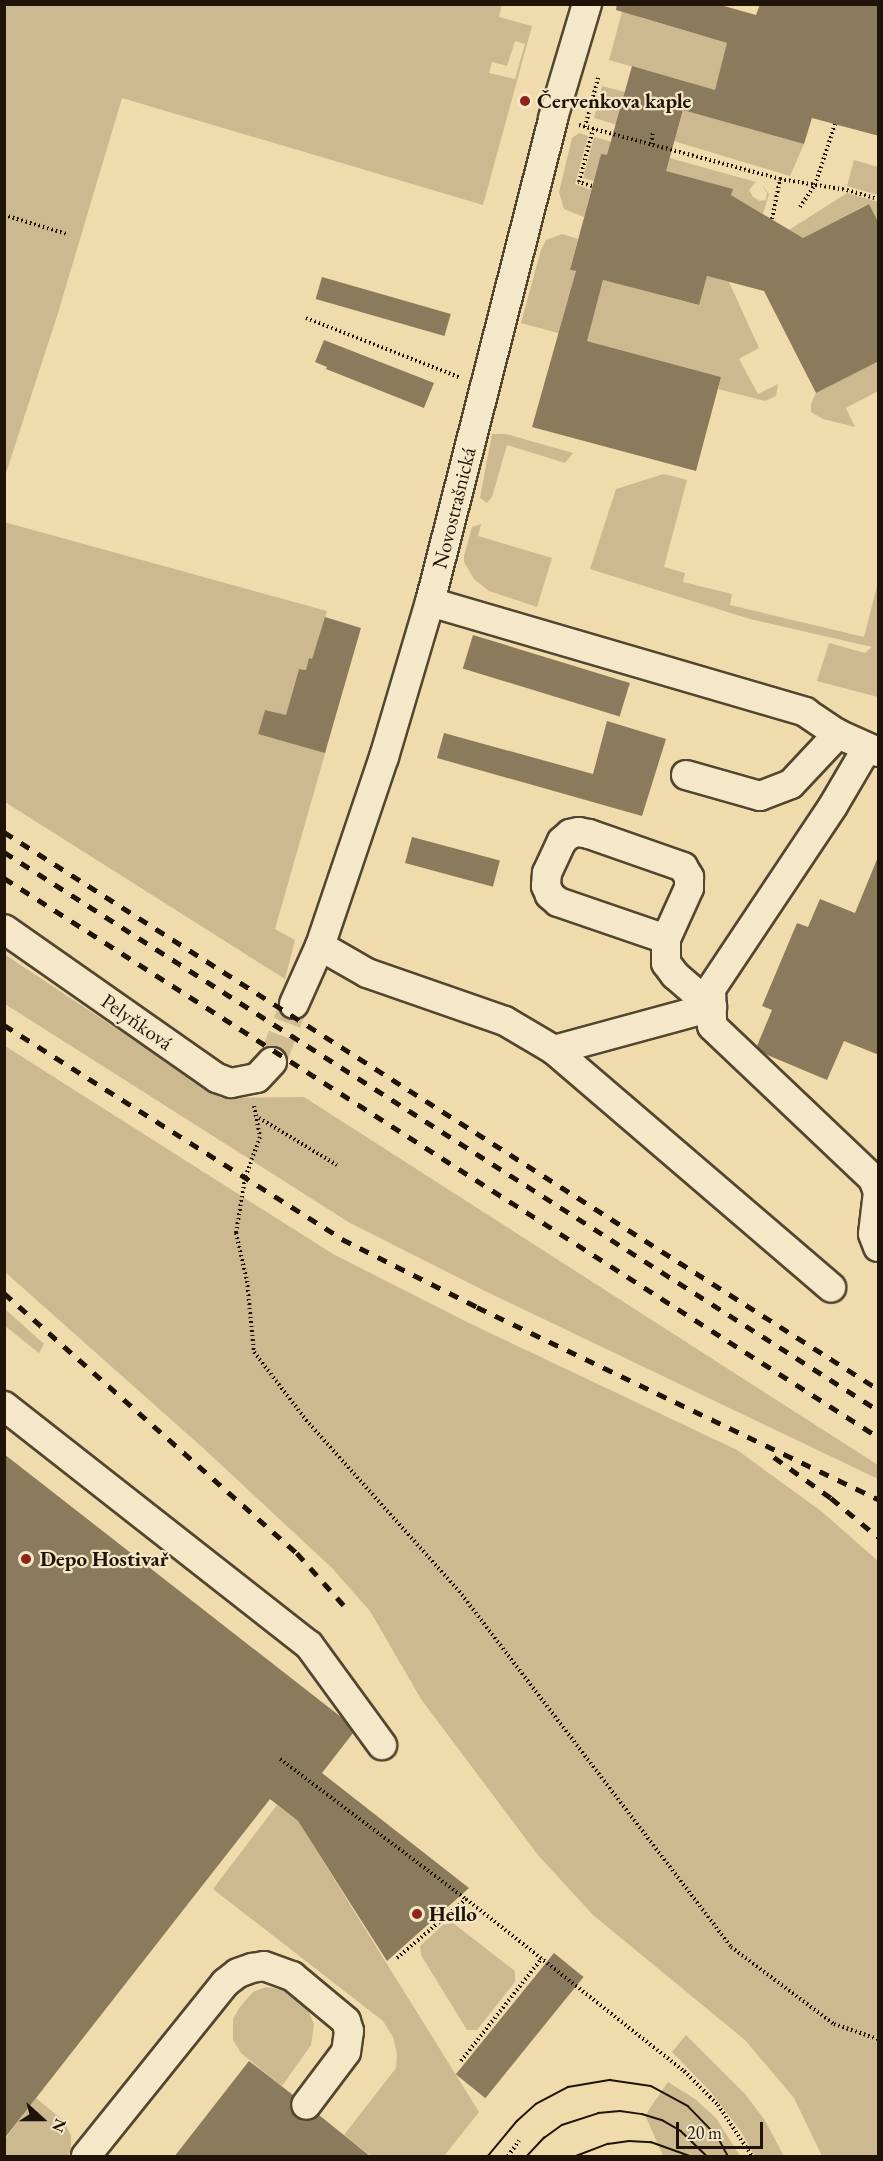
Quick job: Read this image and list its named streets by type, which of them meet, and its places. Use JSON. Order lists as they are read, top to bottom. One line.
{"streets":{"street":["Novostrašnická","Pelyňková"]},"places":["Červenkova kaple","Depo Hostivař","Hello"],"scale_bar":"20 m","north":"right"}
